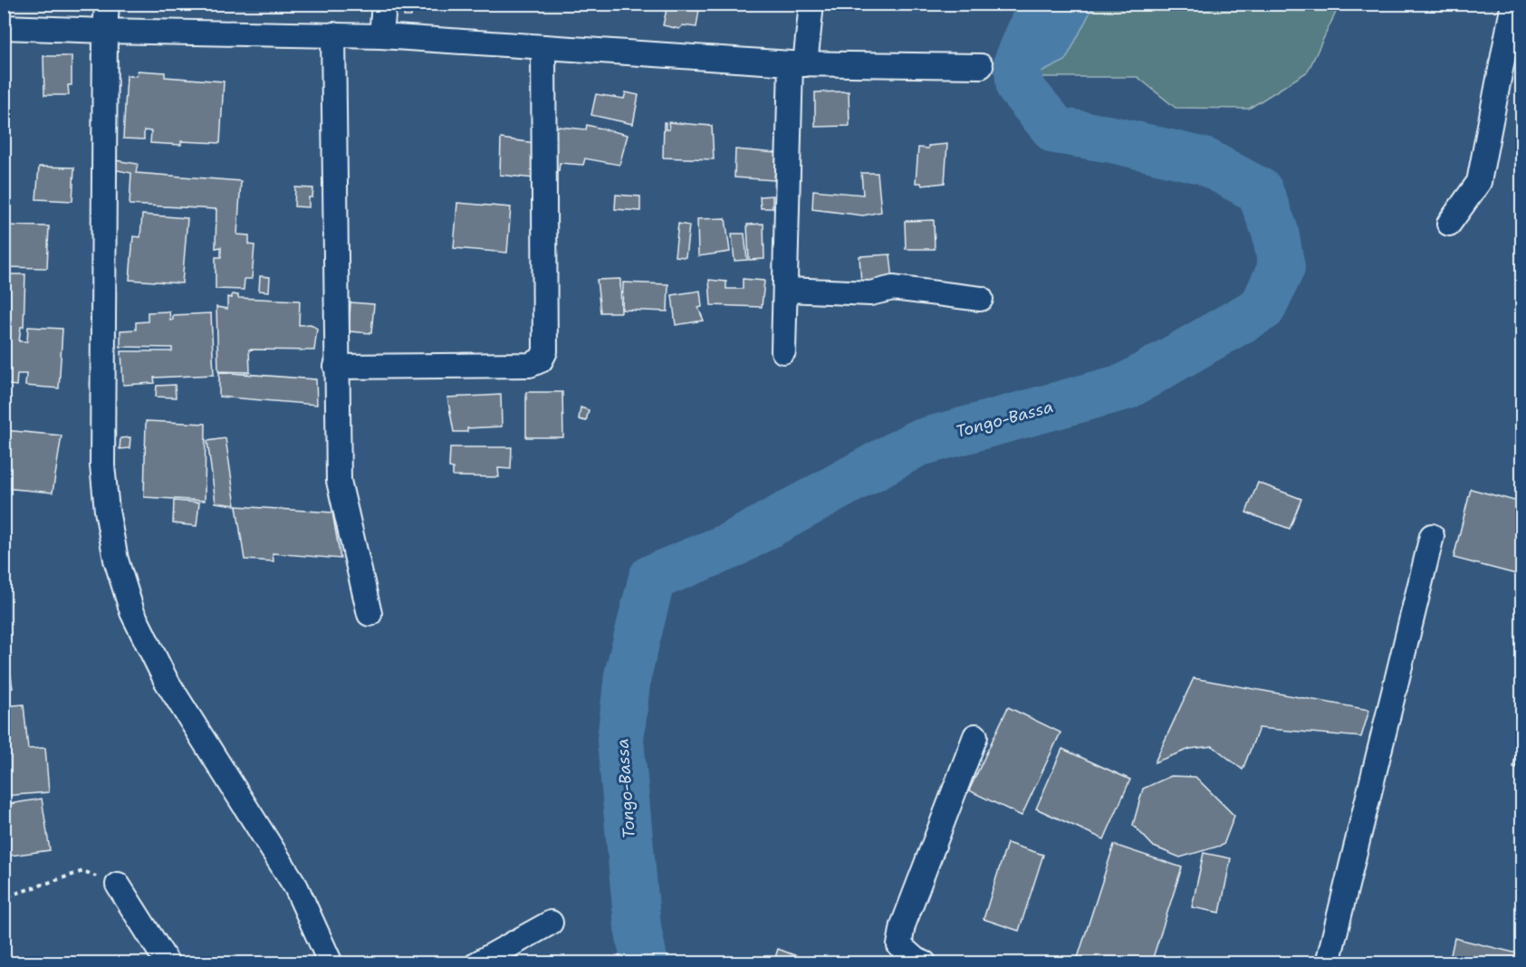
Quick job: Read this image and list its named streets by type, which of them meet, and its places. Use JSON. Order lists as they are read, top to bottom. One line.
{"water":["Tongo-Bassa"]}
